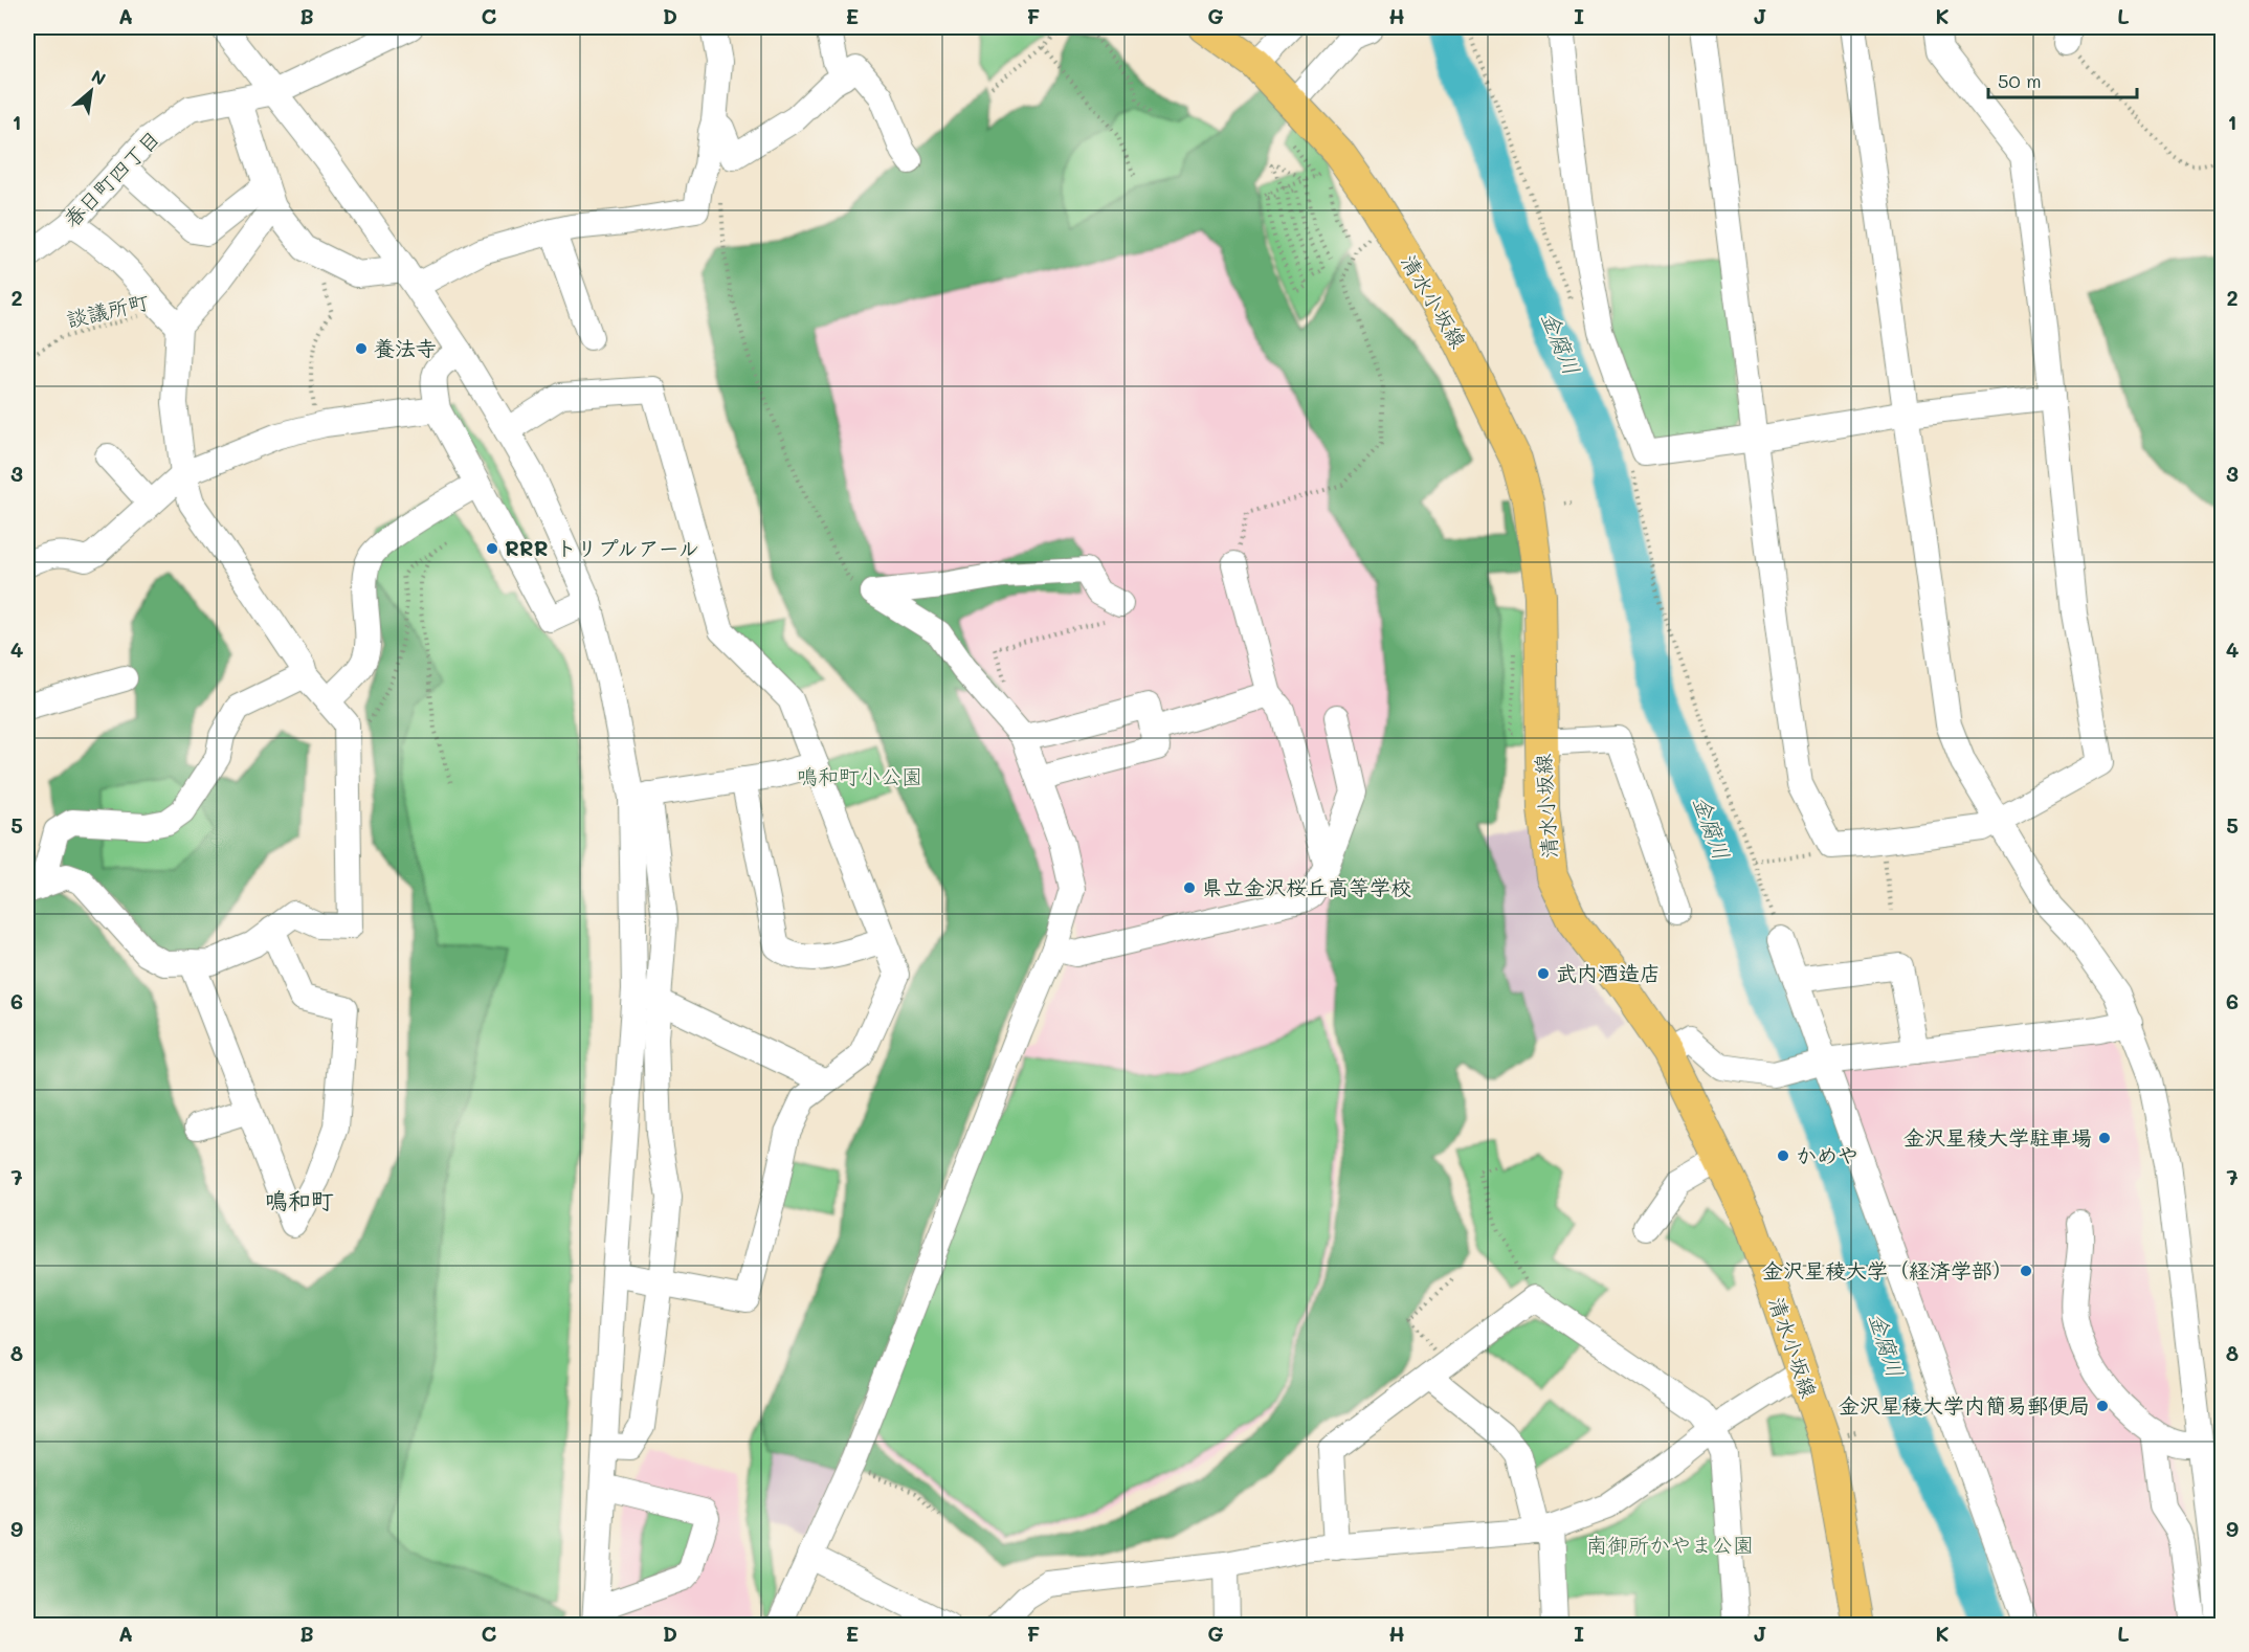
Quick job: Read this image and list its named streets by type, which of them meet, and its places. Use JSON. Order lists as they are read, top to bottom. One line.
{"streets":{"main road":["清水小坂線"],"street":["春日町四丁目"],"path":["談議所町"]},"districts":["鳴和町"],"water":["金腐川"],"parks":["鳴和町小公園","南御所かやま公園"],"places":["養法寺","RRR トリプルアール","県立金沢桜丘高等学校","武内酒造店","金沢星稜大学駐車場","かめや","金沢星稜大学（経済学部）","金沢星稜大学内簡易郵便局"],"scale_bar":"50 m","north":"top right","grid":{"columns":["A","B","C","D","E","F","G","H","I","J","K","L"],"rows":["1","2","3","4","5","6","7","8","9"]}}
